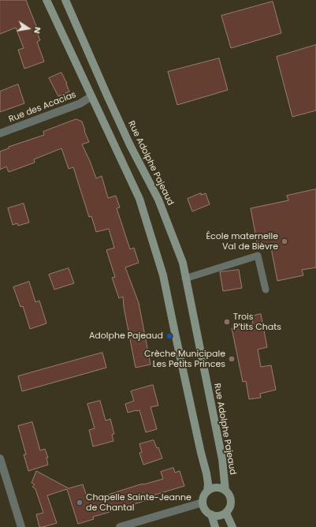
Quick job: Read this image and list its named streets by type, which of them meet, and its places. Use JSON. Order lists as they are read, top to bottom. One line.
{"streets":{"main road":["Rue Adolphe Pajeaud"],"street":["Rue des Acacias"]},"places":["École maternelle Val de Bièvre","Trois P’tits Chats","Adolphe Pajeaud","Crèche Municipale Les Petits Princes","Chapelle Sainte-Jeanne de Chantal"],"north":"right"}
